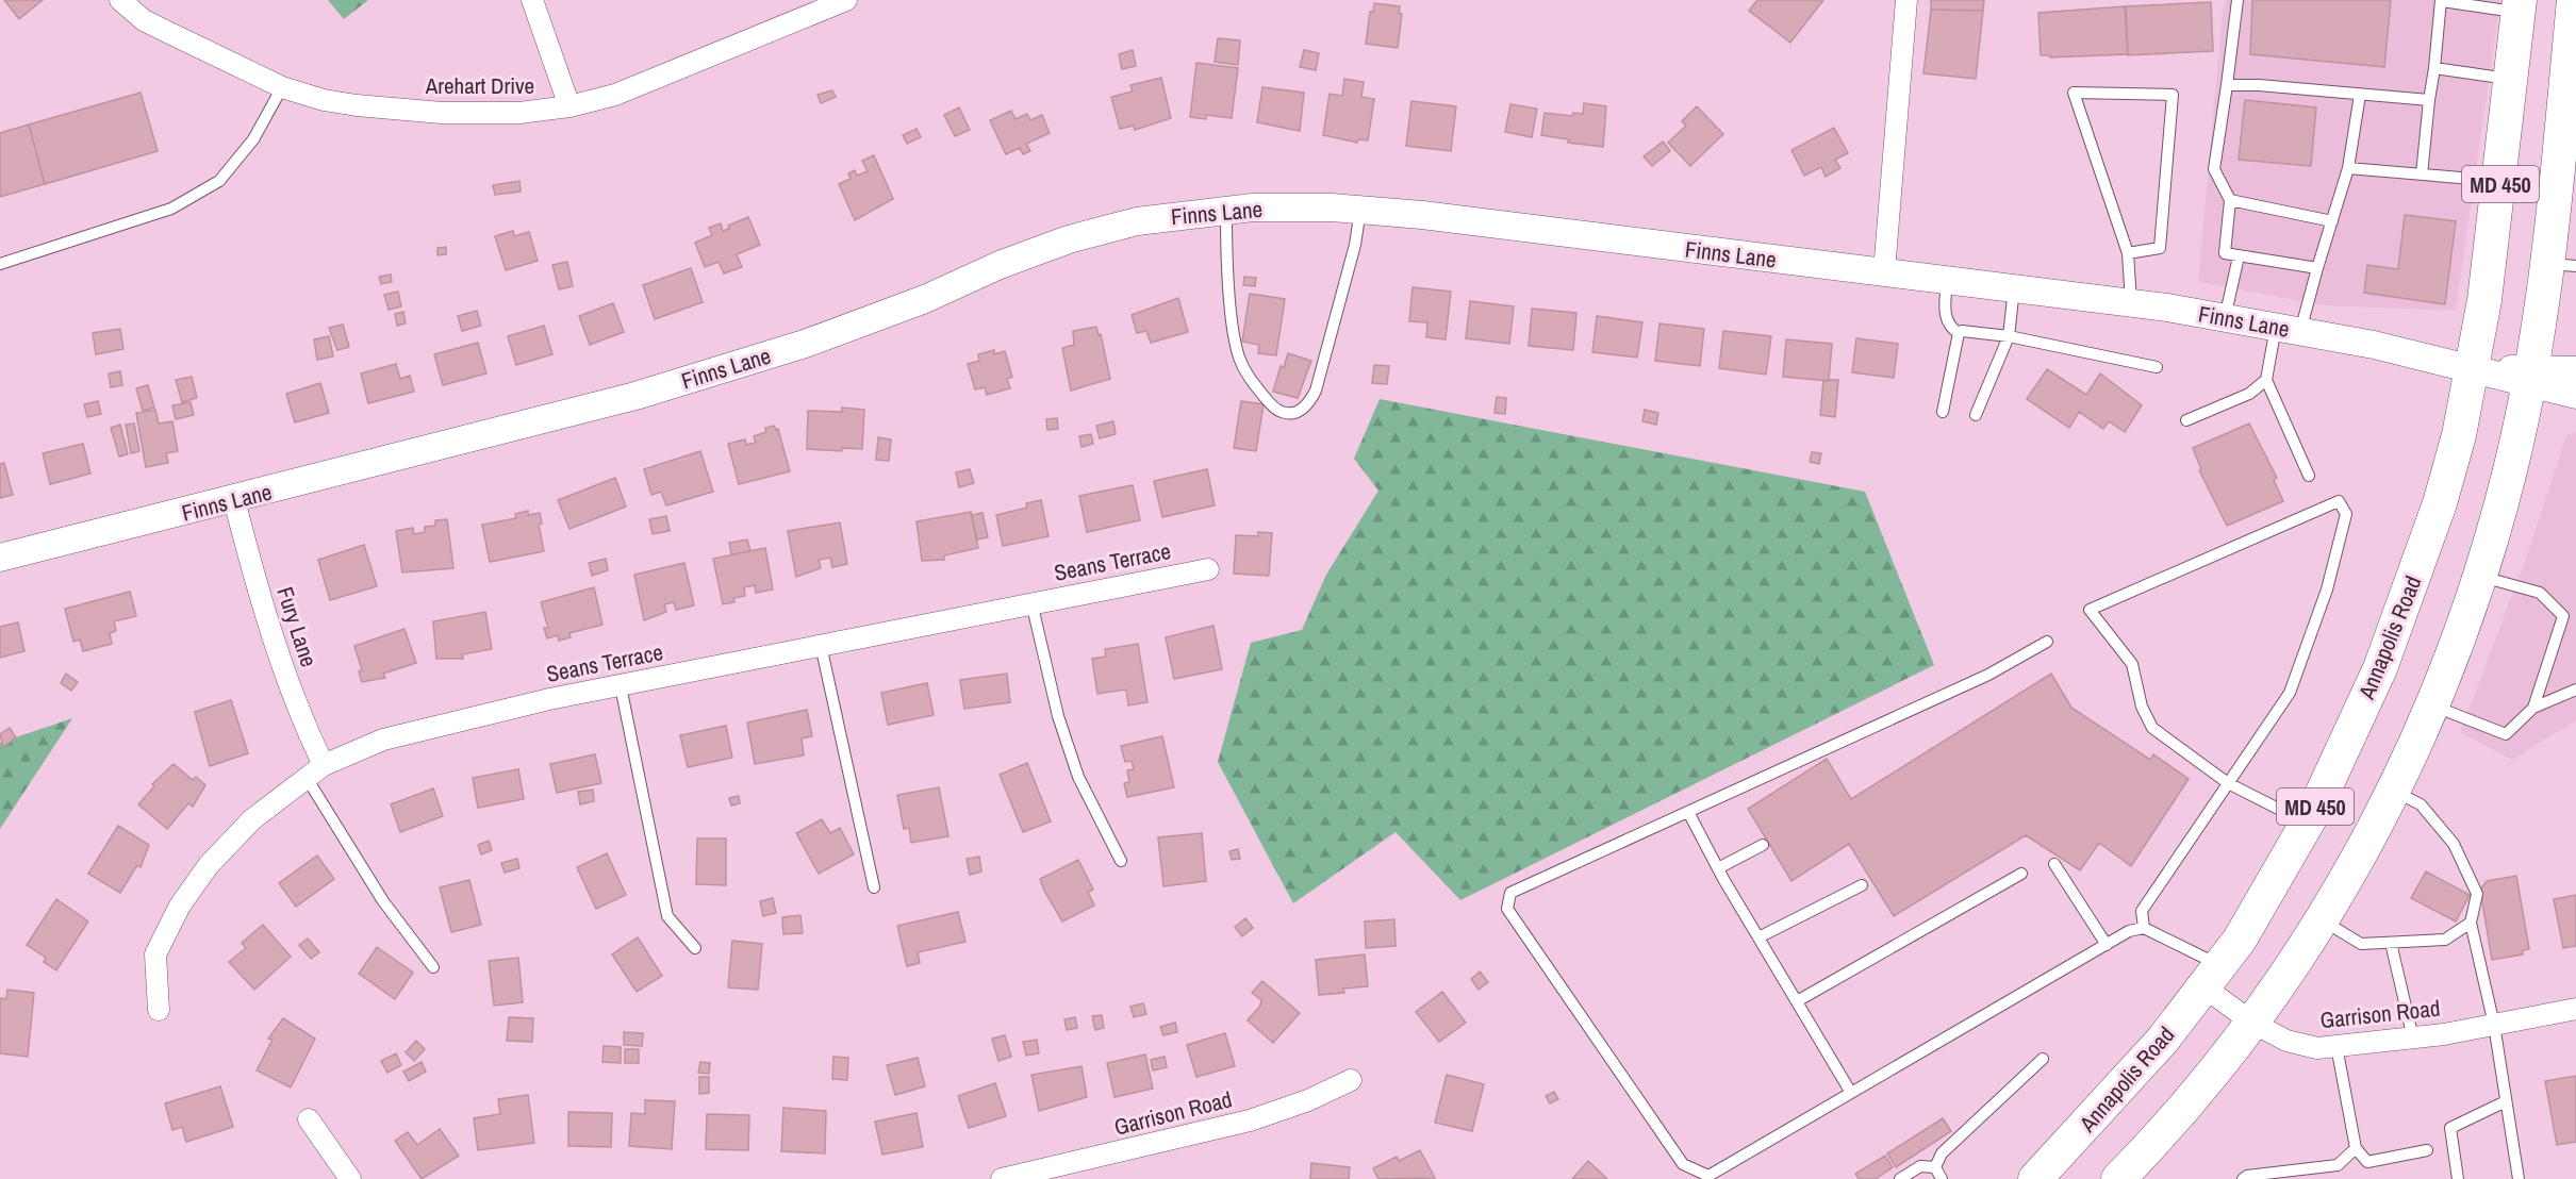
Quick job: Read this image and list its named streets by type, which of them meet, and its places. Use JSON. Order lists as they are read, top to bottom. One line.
{"streets":{"main road":["MD 450","Annapolis Road"],"street":["Arehart Drive","Finns Lane","Seans Terrace","Fury Lane","Garrison Road"]},"crossings":[["MD 450","Finns Lane"],["MD 450","Garrison Road"],["Finns Lane","Fury Lane"],["Finns Lane","Annapolis Road"],["Seans Terrace","Fury Lane"],["Annapolis Road","Garrison Road"]]}
